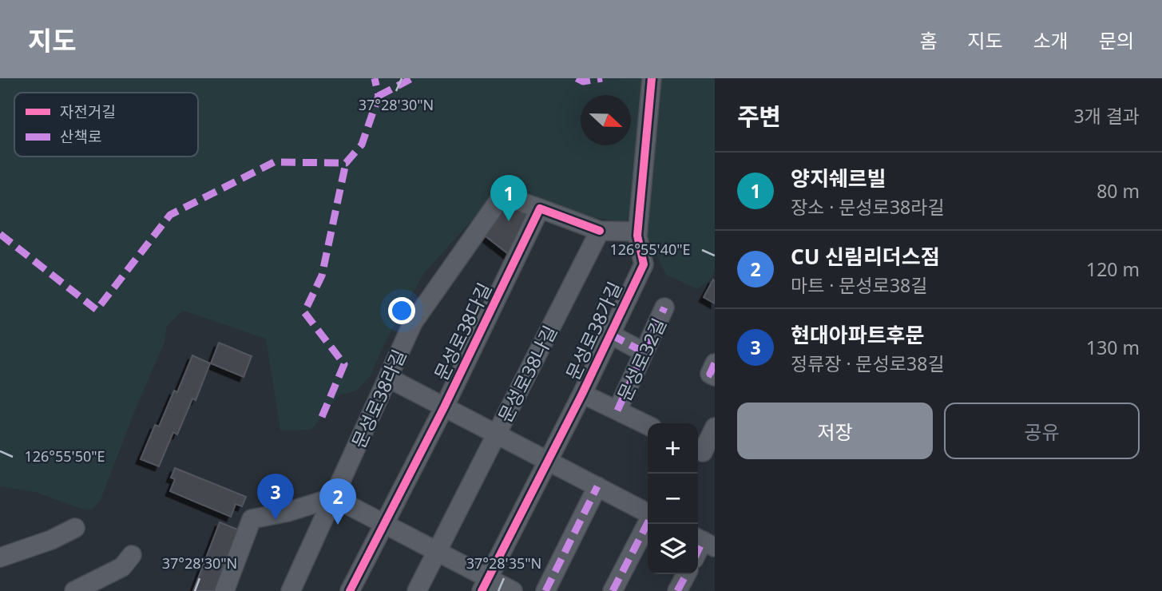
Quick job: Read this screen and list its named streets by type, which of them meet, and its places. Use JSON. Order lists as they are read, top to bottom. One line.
{"streets":{"street":["문성로38가길","문성로38다길","문성로32길","문성로38나길","문성로38라길"]},"crossings":[["문성로38가길","문성로32길"],["문성로38다길","문성로38라길"]],"legend":["자전거길","산책로"],"north":"right","page":{"header":"지도","nav":["홈","지도","소개","문의"],"heading":["주변","3개 결과"],"list":[{"mark":"1","name":"양지쉐르빌","note":"장소 · 문성로38라길","value":"80 m"},{"mark":"2","name":"CU 신림리더스점","note":"마트 · 문성로38길","value":"120 m"},{"mark":"3","name":"현대아파트후문","note":"정류장 · 문성로38길","value":"130 m"}],"pins":["1","3","2"],"buttons":["저장","공유"],"map_buttons":["+","−"]},"coordinates":["37°28'30\"N","126°55'40\"E","126°55'50\"E","37°28'35\"N"]}
